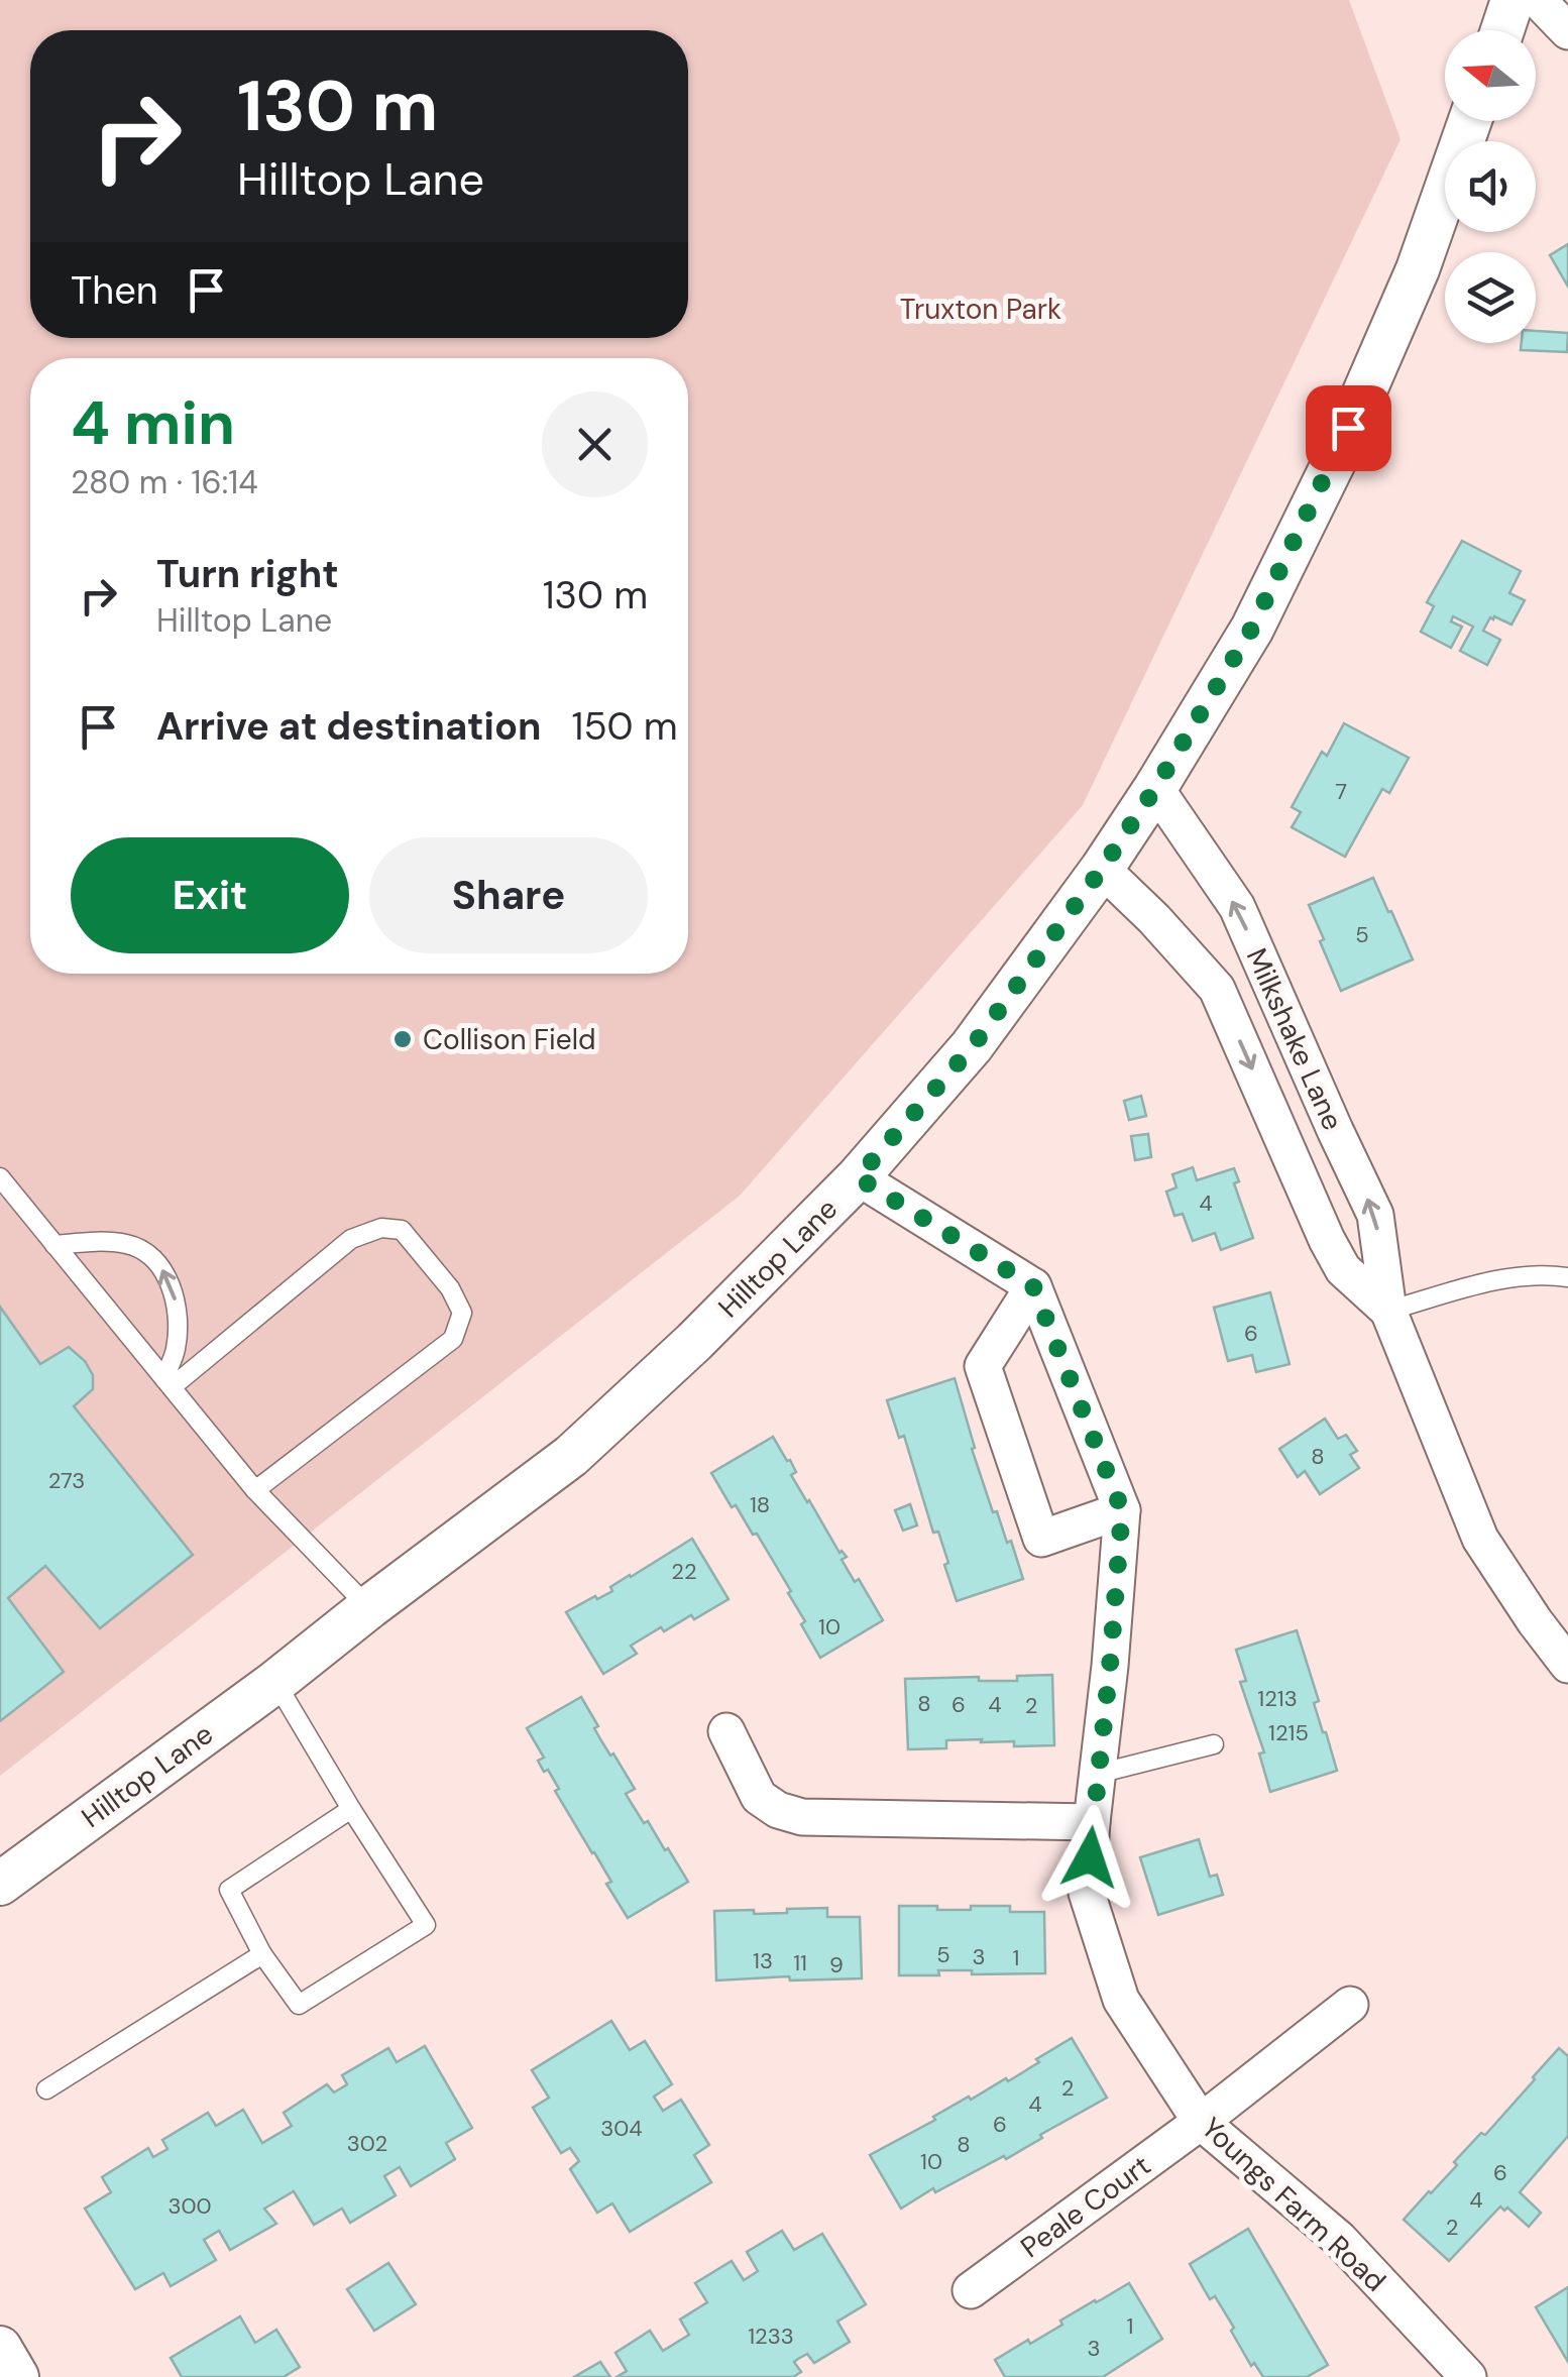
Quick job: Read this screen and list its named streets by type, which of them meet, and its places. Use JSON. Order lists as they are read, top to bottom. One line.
{"streets":{"street":["Milkshake Lane","Hilltop Lane","Youngs Farm Road","Peale Court"]},"crossings":[["Milkshake Lane","Hilltop Lane"],["Youngs Farm Road","Peale Court"]],"parks":["Truxton Park"],"places":["Collison Field"],"house_numbers":["7","5","4","6","8","273","18","22","10","1213","8","6","4","2","1215","5","3","1","13","11","9","2","4","6","304","302","8","10","6","4","300","2","1","1233","3"],"north":"left","page":{"turn":["130 m","Hilltop Lane"],"then":"Then","heading":["4 min","280 m · 16:14"],"list":[{"name":"Turn right","note":"Hilltop Lane","value":"130 m"},{"name":"Arrive at destination","value":"150 m"}],"buttons":["Exit","Share"]}}
